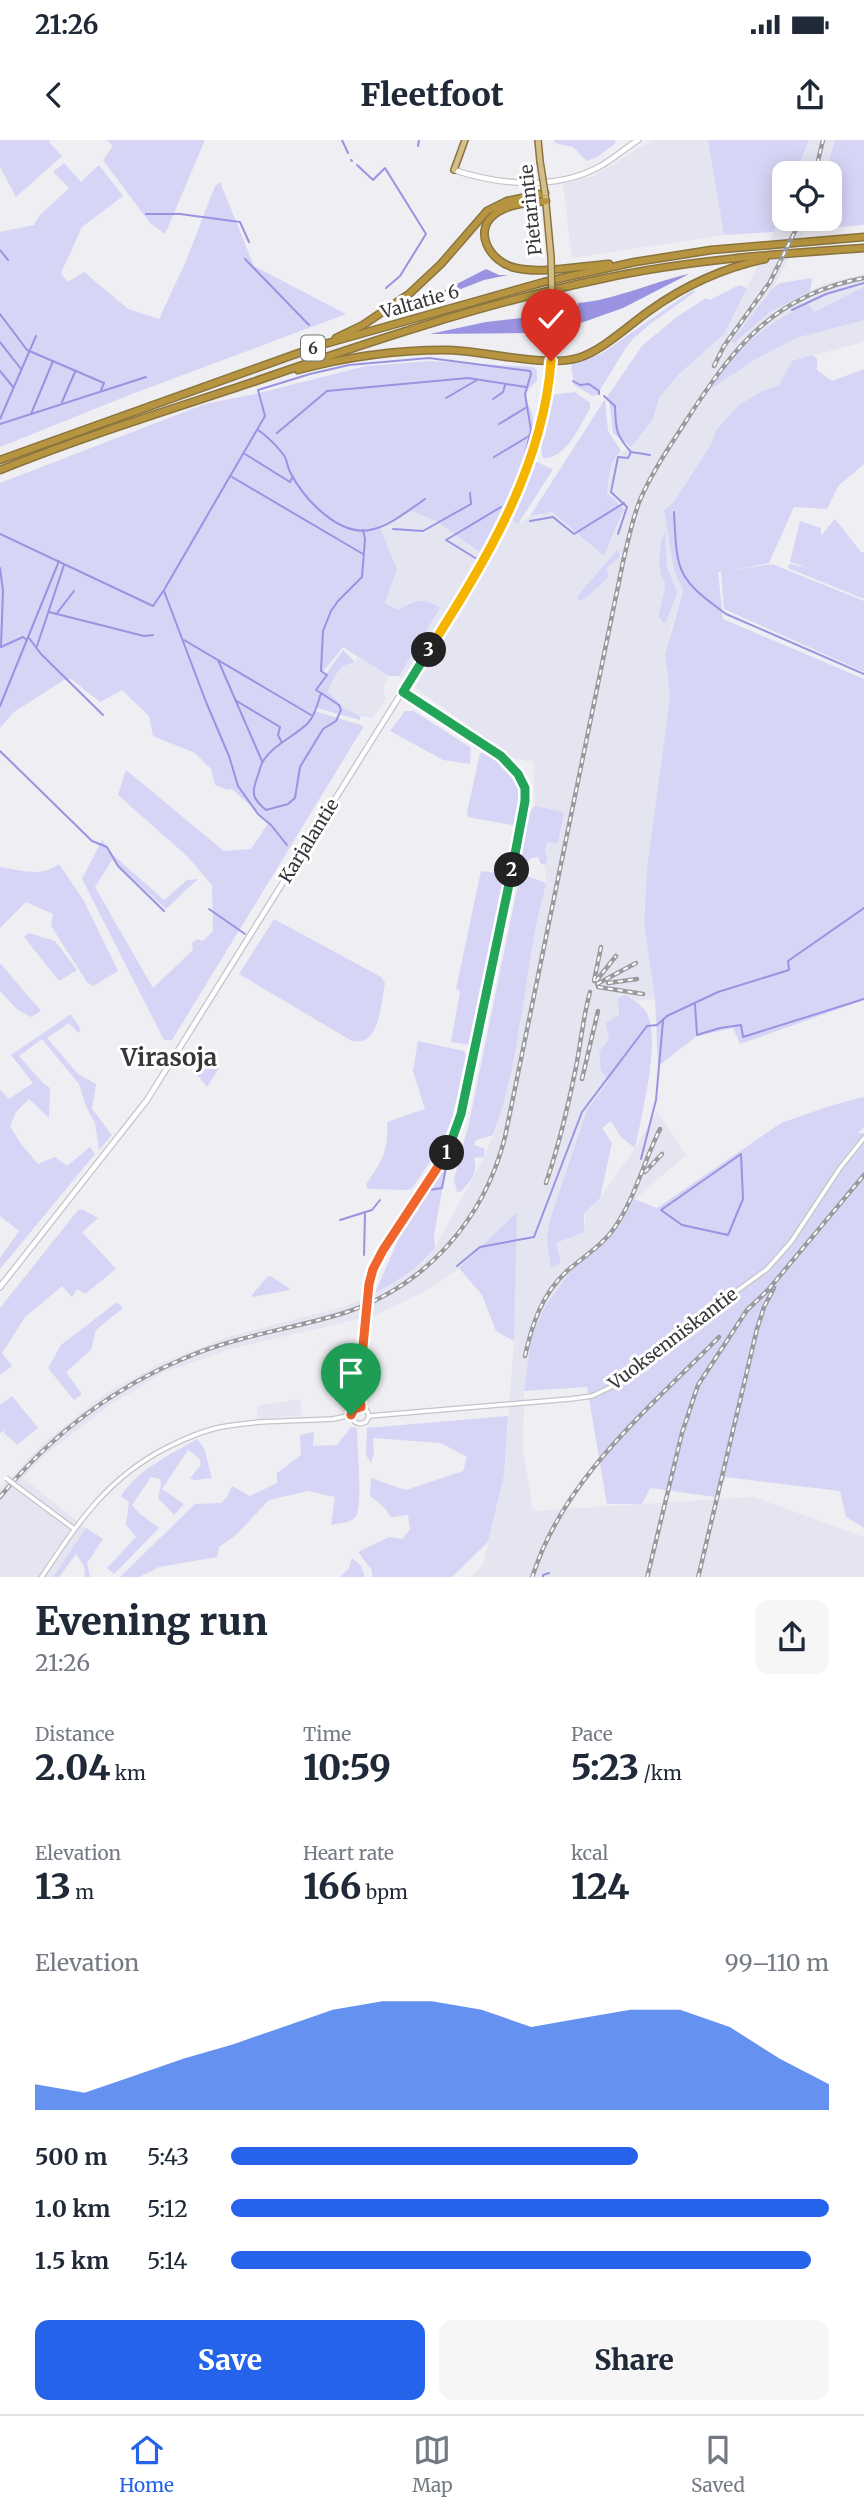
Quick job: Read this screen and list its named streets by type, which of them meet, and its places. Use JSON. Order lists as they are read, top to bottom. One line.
{"streets":{"highway":["Valtatie 6","6"],"main road":["Pietarintie","Karjalantie"],"street":["Vuoksenniskantie"]},"crossings":[["Pietarintie","Karjalantie"]],"districts":["Virasoja"],"page":{"status":"21:26","header":"Fleetfoot","pins":["3","2","1"],"heading":["Evening run","21:26"],"stats":[["Distance","2.04 km"],["Time","10:59"],["Pace","5:23 /km"],["Elevation","13 m"],["Heart rate","166 bpm"],["kcal","124"]],"chart":["Elevation","99–110 m"],"list":[{"name":"500 m","note":"5:43"},{"name":"1.0 km","note":"5:12"},{"name":"1.5 km","note":"5:14"}],"buttons":["Save","Share"],"tabs":["Home","Map","Saved"]}}
